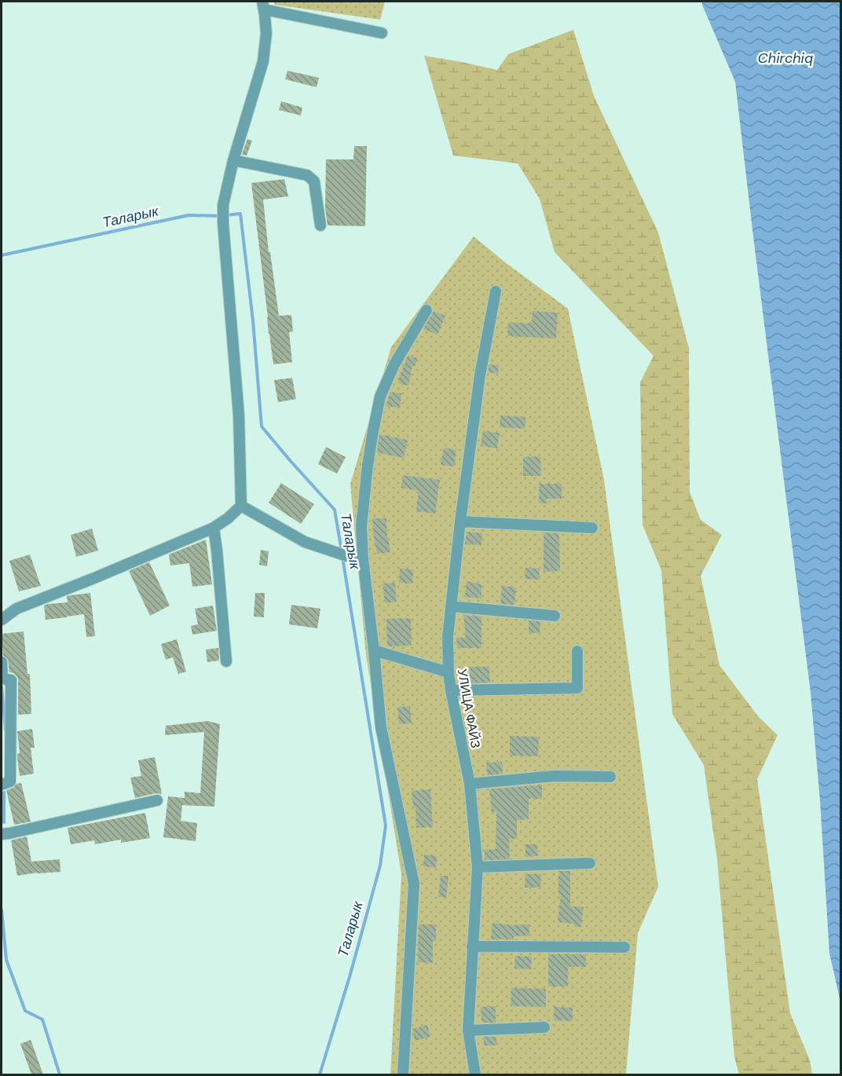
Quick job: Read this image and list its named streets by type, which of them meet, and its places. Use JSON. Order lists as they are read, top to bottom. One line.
{"streets":{"street":["УЛИЦА ФАЙЗ"]},"water":["Chirchiq","Таларык"]}
